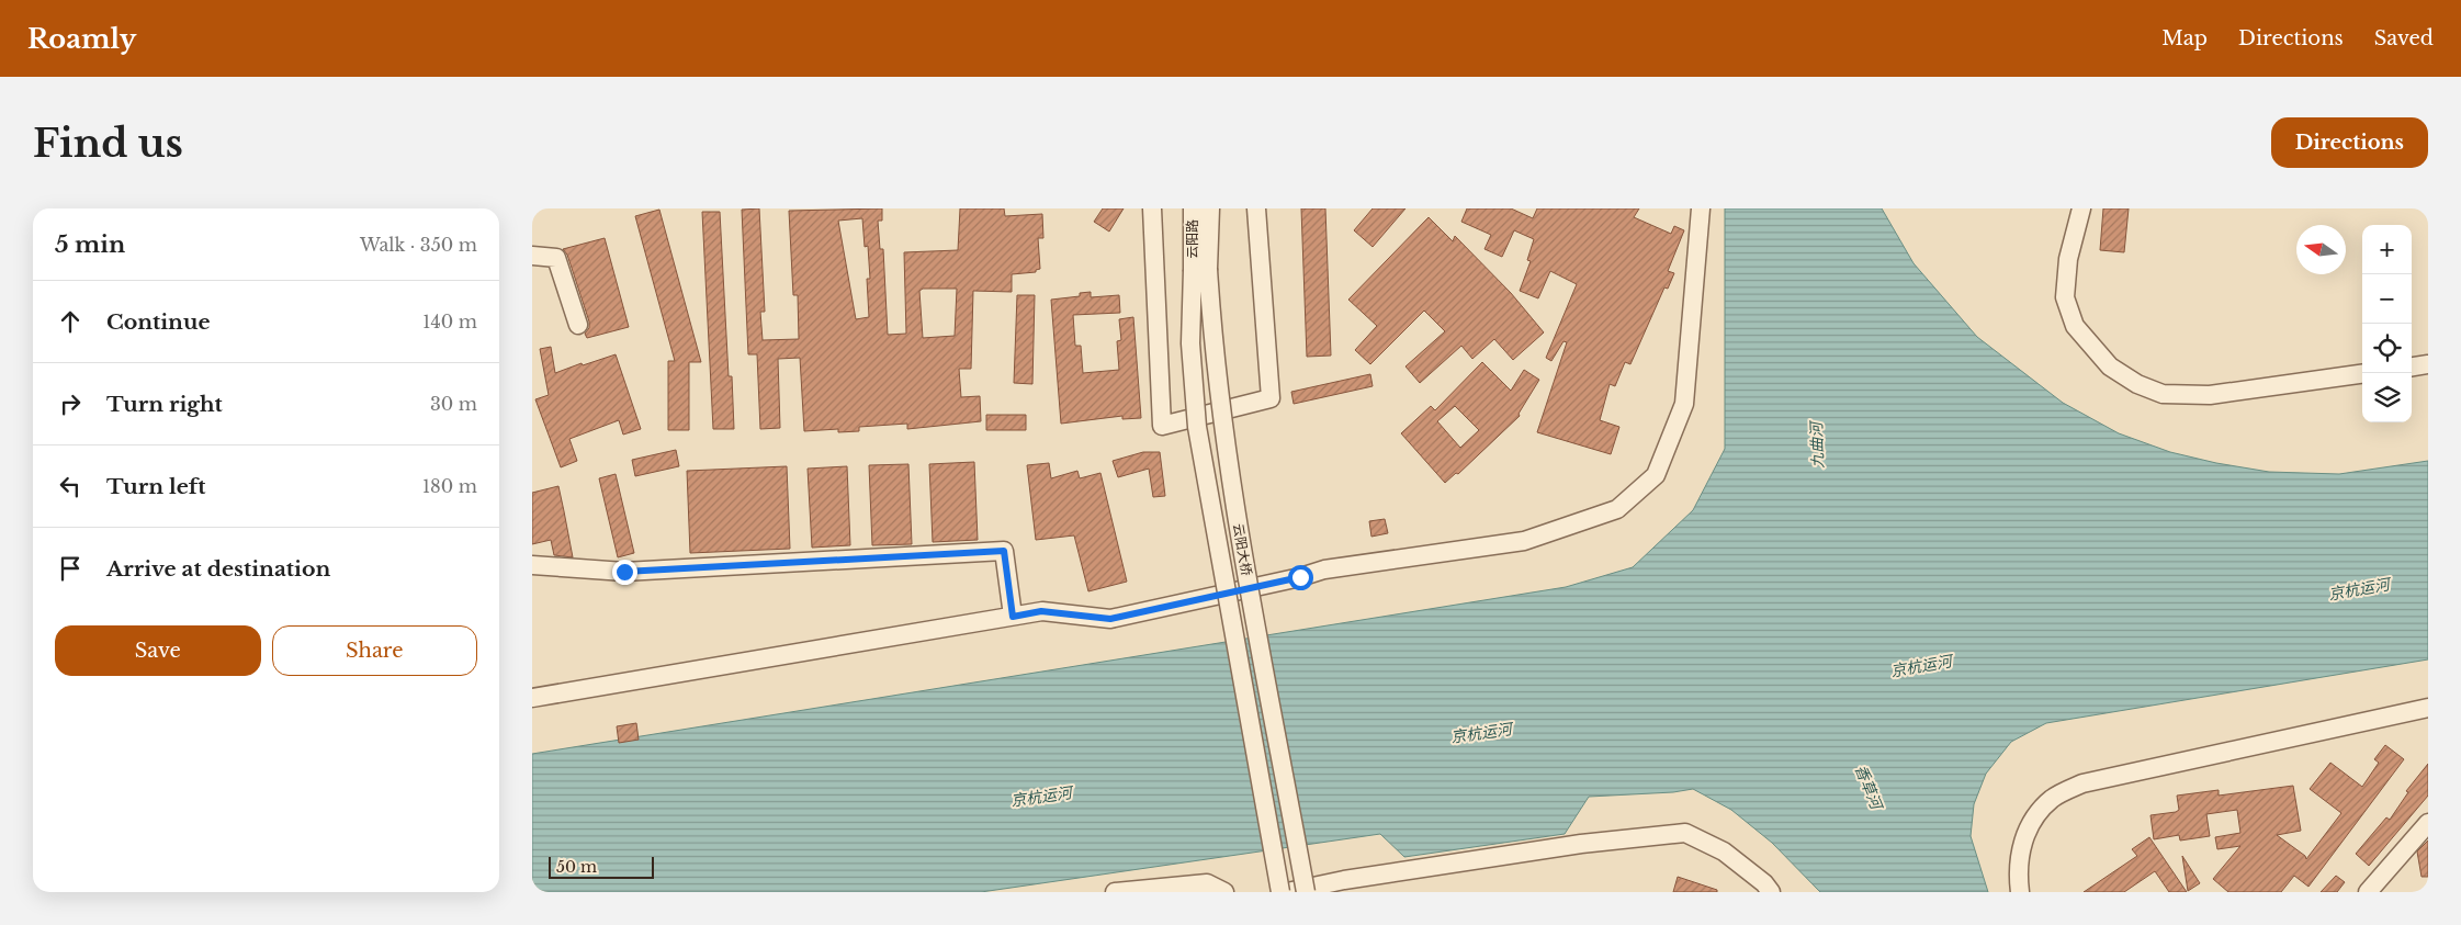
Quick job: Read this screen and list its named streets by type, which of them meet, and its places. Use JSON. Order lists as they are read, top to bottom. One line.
{"streets":{"street":["云阳路","云阳大桥"]},"crossings":[["云阳路","云阳大桥"]],"water":["九曲河","京杭运河","香草河"],"scale_bar":"50 m","north":"left","page":{"header":"Roamly","nav":["Map","Directions","Saved"],"buttons":["Directions",["Save","Share"]],"title":"Find us","heading":["5 min","Walk · 350 m"],"map_buttons":["+","−"],"list":[["Continue","140 m"],["Turn right","30 m"],["Turn left","180 m"],"Arrive at destination"],"scale":"50 m"}}
